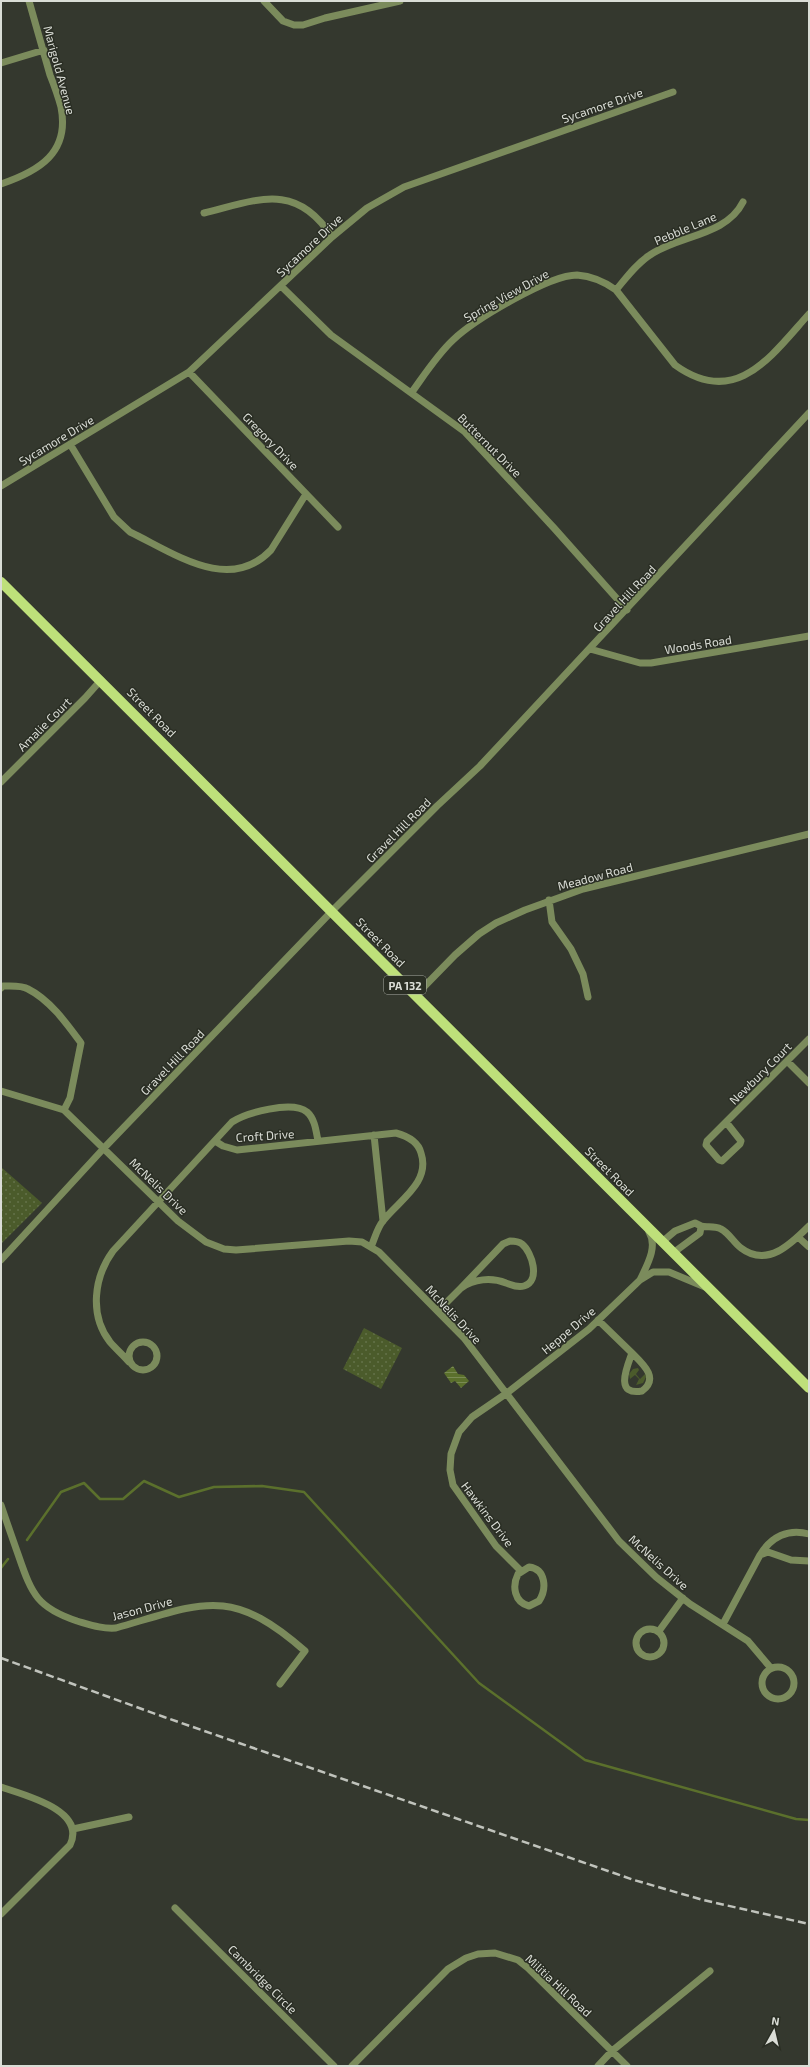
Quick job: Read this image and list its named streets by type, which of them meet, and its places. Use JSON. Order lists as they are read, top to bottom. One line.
{"streets":{"main road":["Street Road","PA 132"],"street":["Marigold Avenue","Sycamore Drive","Pebble Lane","Spring View Drive","Gregory Drive","Butternut Drive","Gravel Hill Road","Woods Road","Amalie Court","Meadow Road","Newbury Court","Croft Drive","McNelis Drive","Heppe Drive","Hawkins Drive","Jason Drive","Cambridge Circle","Militia Hill Road"]},"crossings":[["Sycamore Drive","Gregory Drive"],["Sycamore Drive","Butternut Drive"],["Pebble Lane","Spring View Drive"],["Spring View Drive","Butternut Drive"],["Butternut Drive","Gravel Hill Road"],["Gravel Hill Road","Woods Road"],["Gravel Hill Road","Street Road"],["Gravel Hill Road","McNelis Drive"],["Street Road","Amalie Court"],["Street Road","Meadow Road"],["Street Road","Heppe Drive"],["Croft Drive","McNelis Drive"],["McNelis Drive","Heppe Drive"],["McNelis Drive","Hawkins Drive"],["Heppe Drive","Hawkins Drive"]],"north":"top"}
